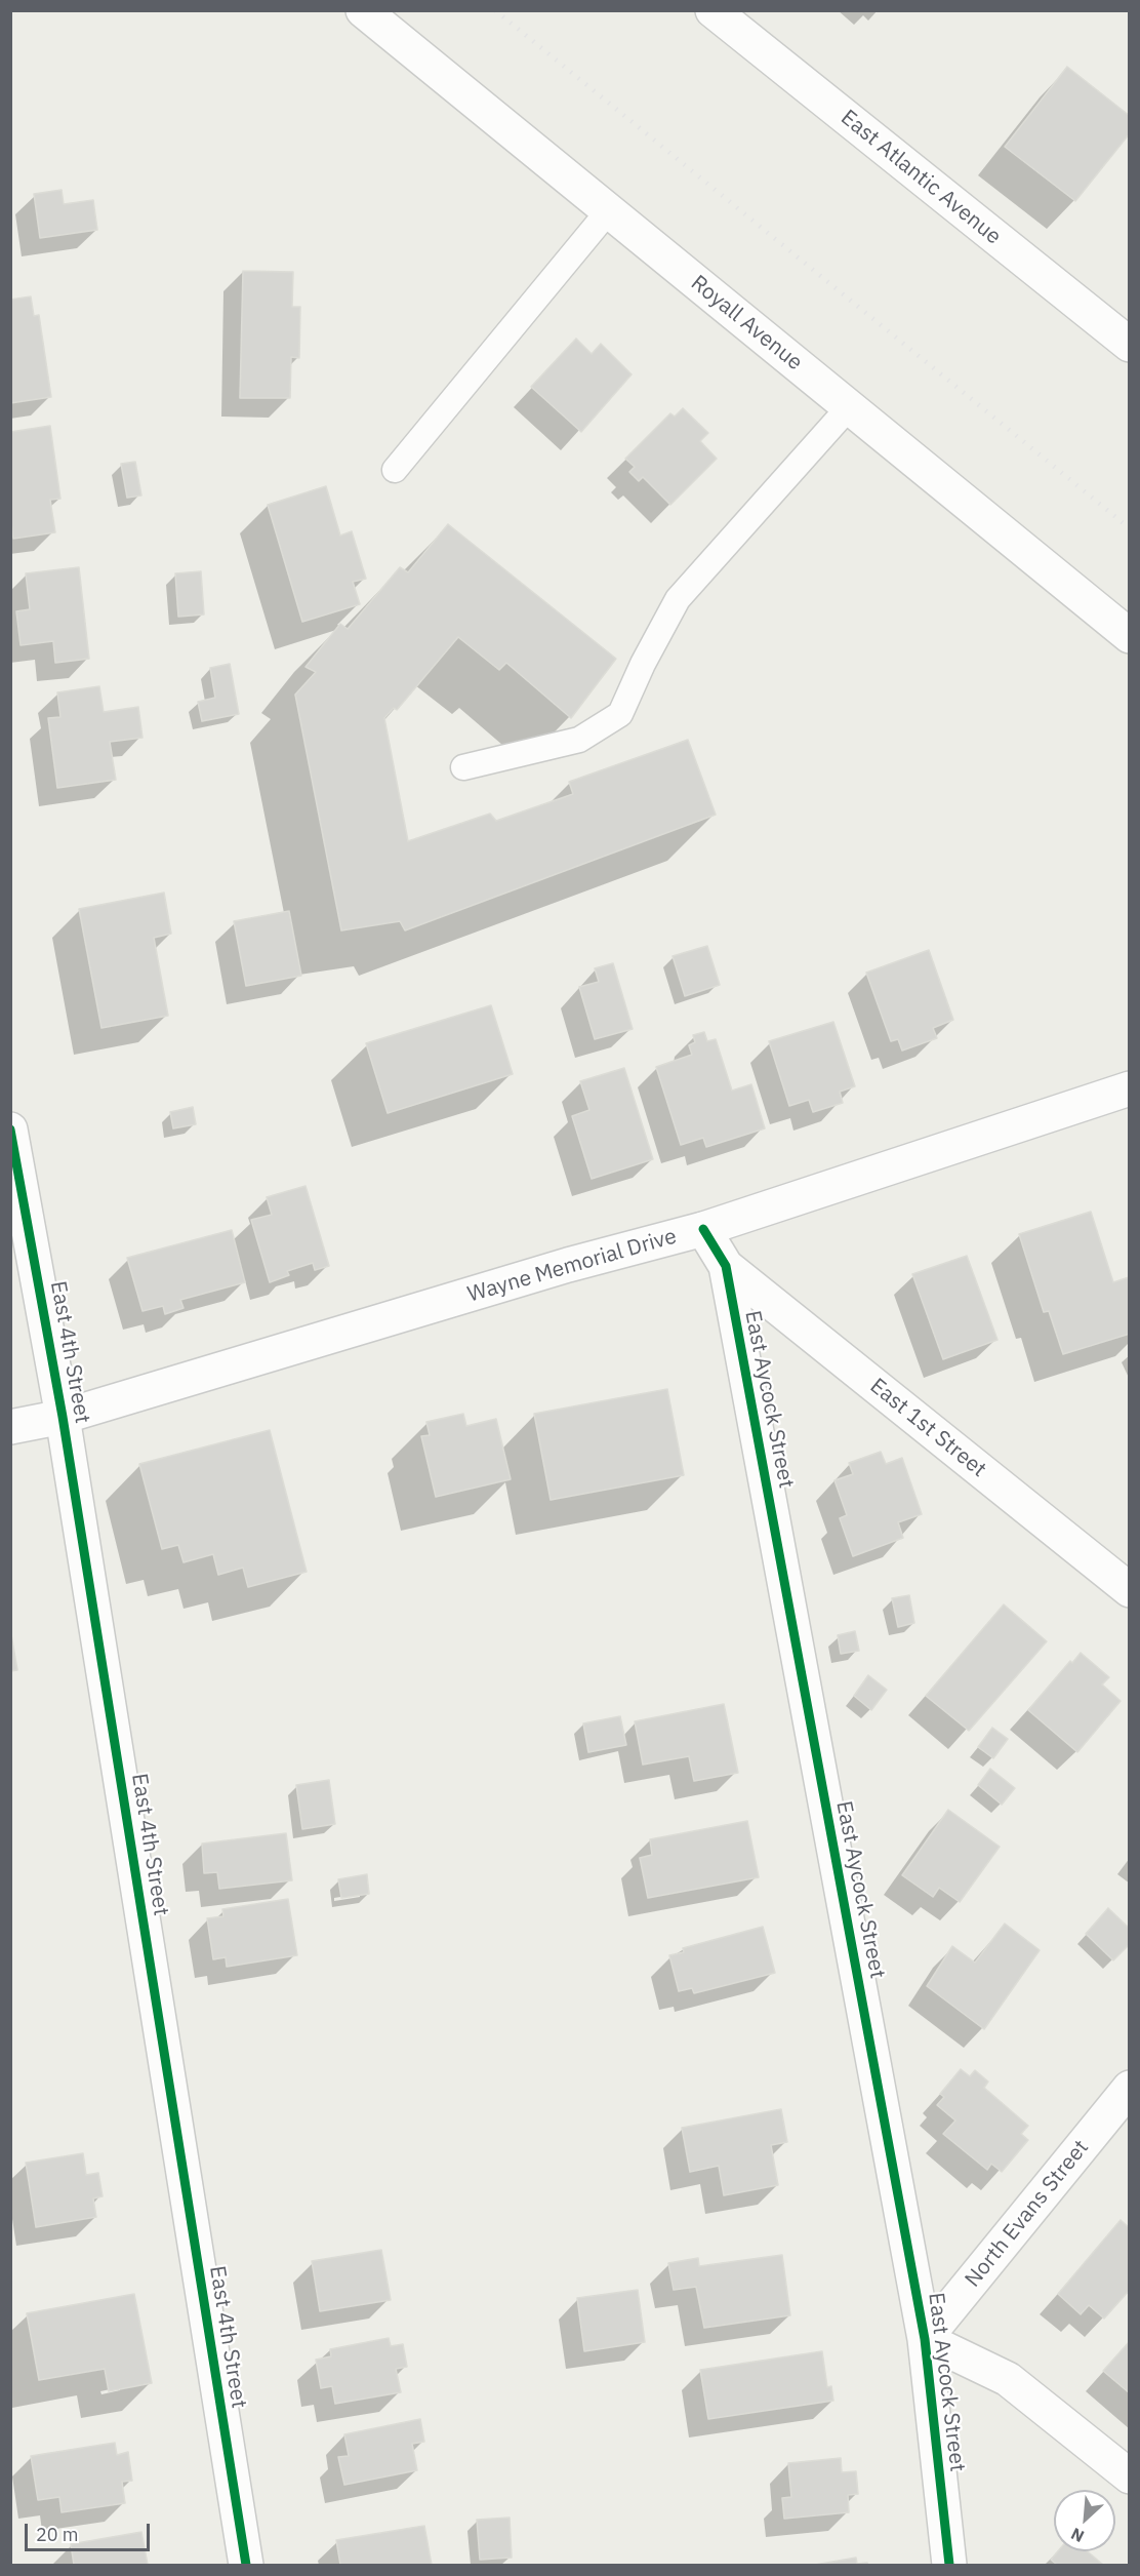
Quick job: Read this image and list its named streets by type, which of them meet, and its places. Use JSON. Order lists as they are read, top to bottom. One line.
{"streets":{"street":["East Atlantic Avenue","Royall Avenue","Wayne Memorial Drive","East 4th Street","East Aycock Street","East 1st Street","North Evans Street"]},"crossings":[["Wayne Memorial Drive","East 4th Street"],["Wayne Memorial Drive","East Aycock Street"],["East Aycock Street","East 1st Street"],["East Aycock Street","North Evans Street"]],"scale_bar":"20 m","north":"bottom left"}
